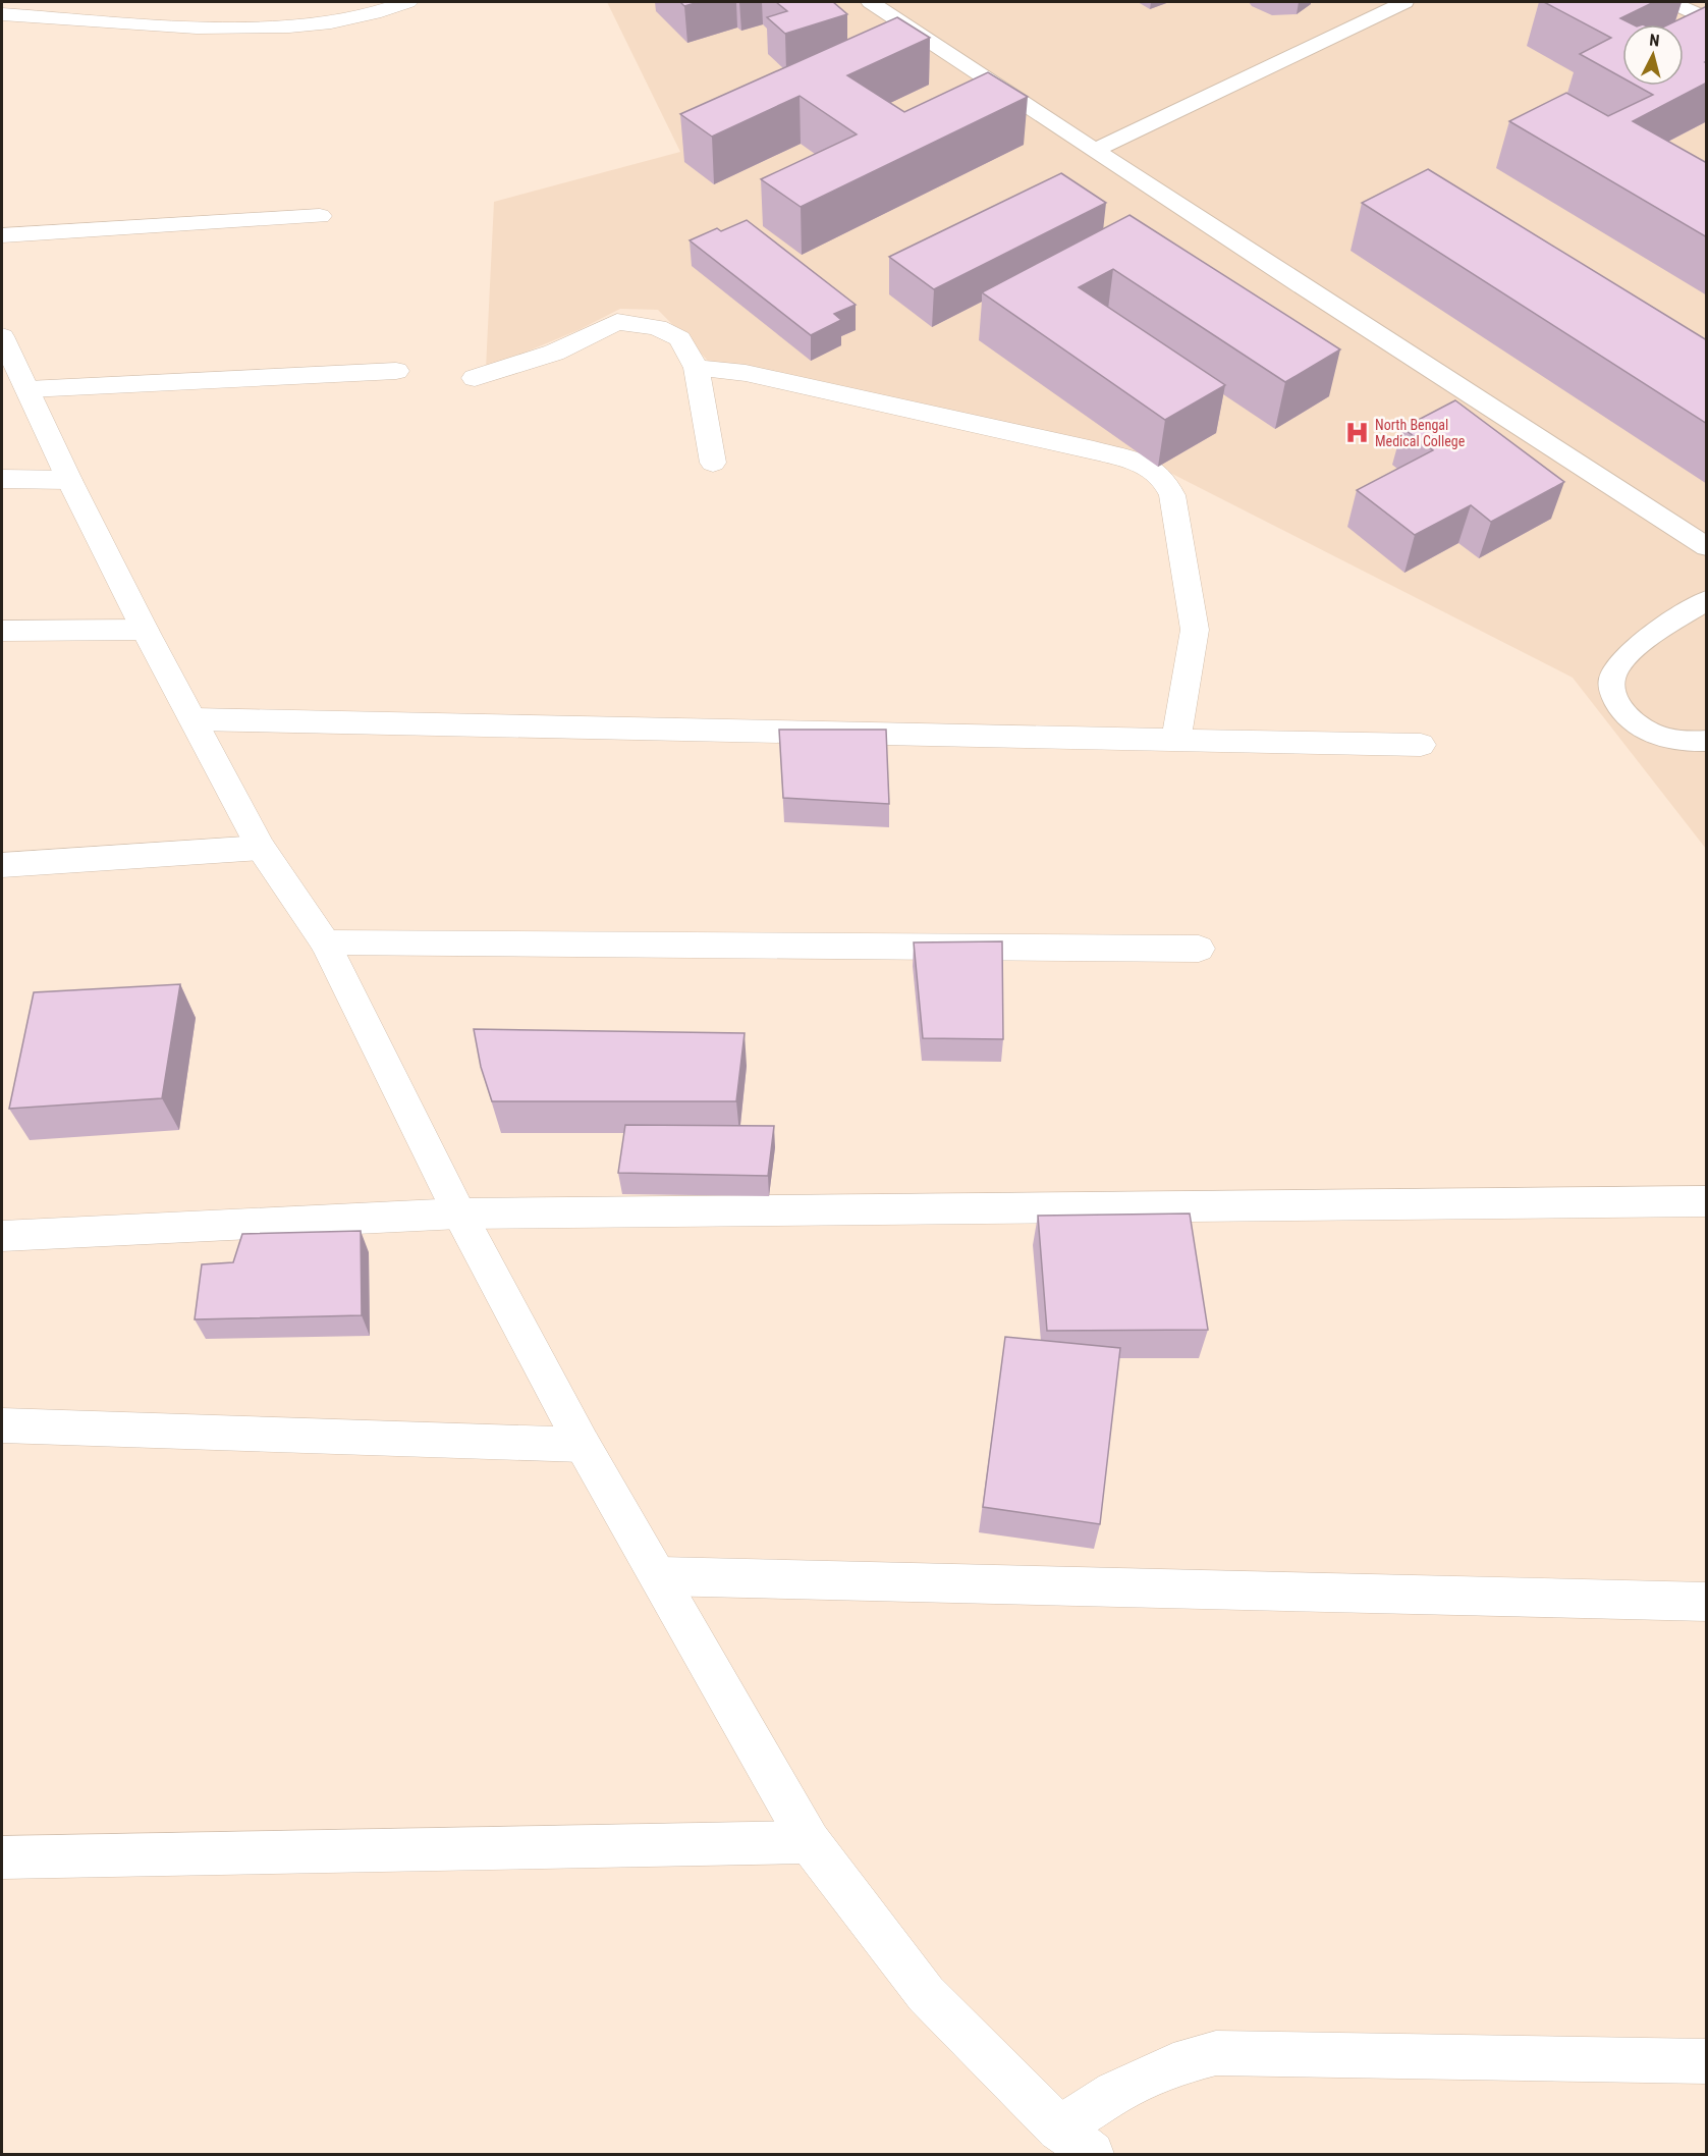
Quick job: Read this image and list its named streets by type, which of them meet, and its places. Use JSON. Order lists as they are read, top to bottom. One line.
{"places":{"hospital":["North Bengal Medical College"]},"north":"top"}
